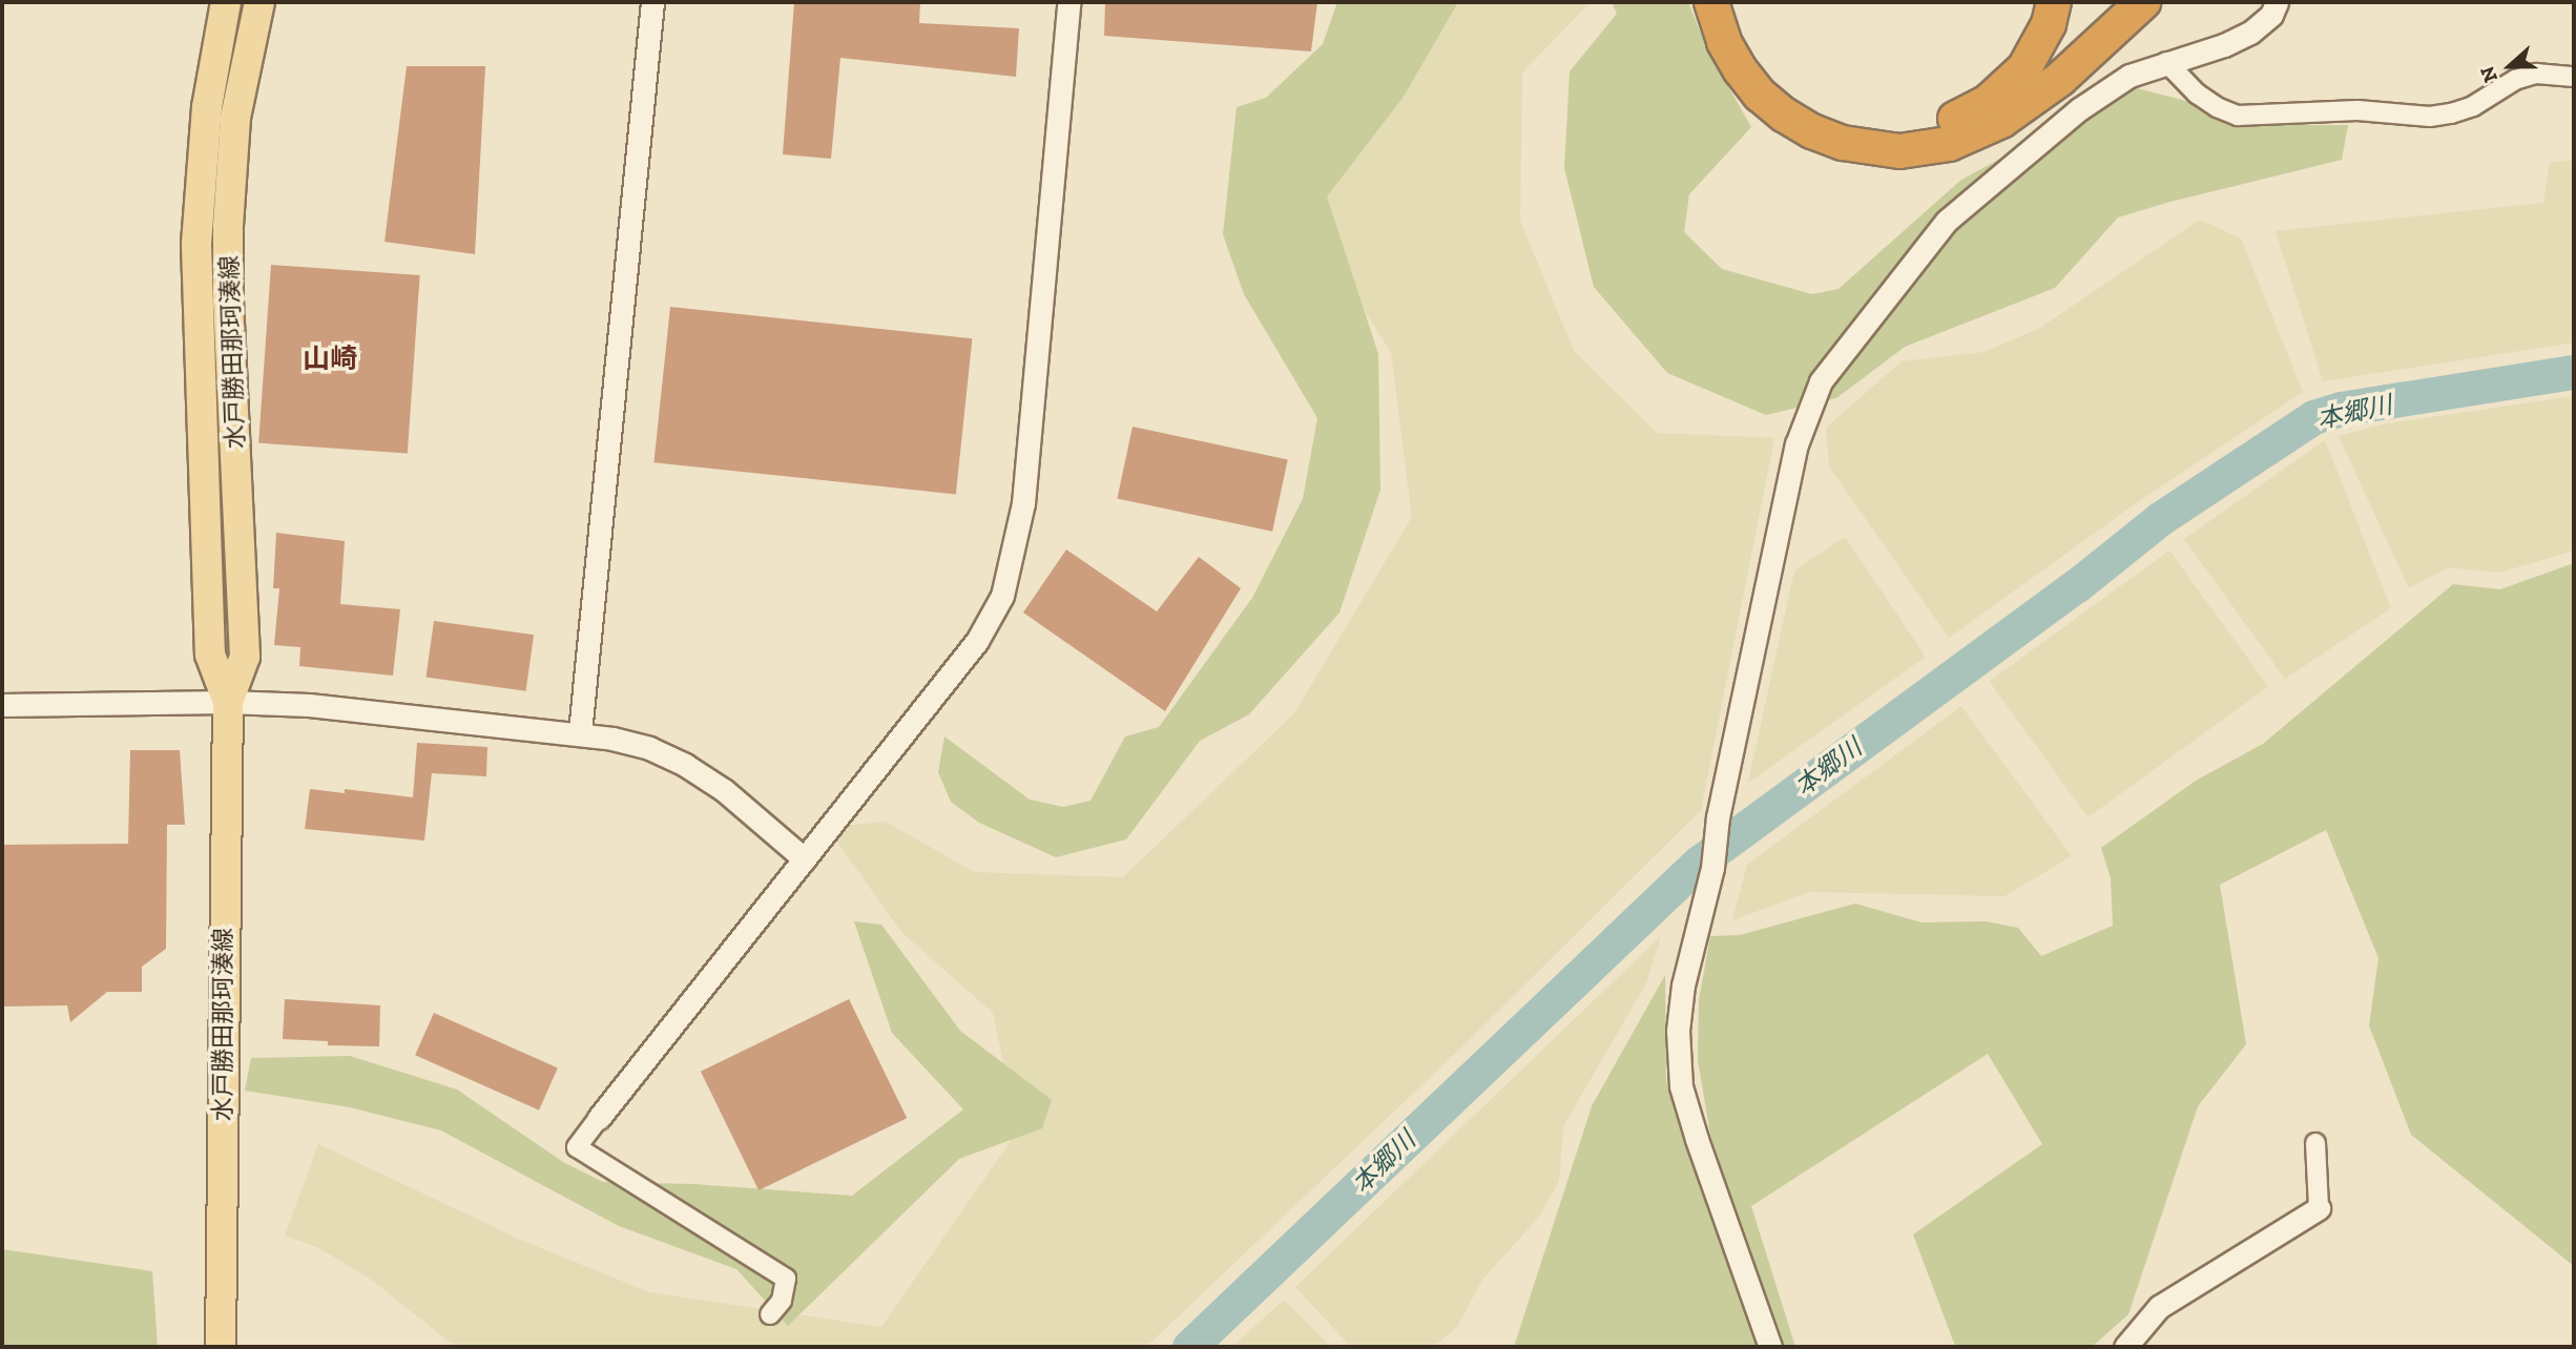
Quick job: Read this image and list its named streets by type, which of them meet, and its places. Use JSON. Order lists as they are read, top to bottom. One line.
{"streets":{"main road":["水戸勝田那珂湊線"]},"districts":["山崎"],"water":["本郷川"],"north":"left"}
